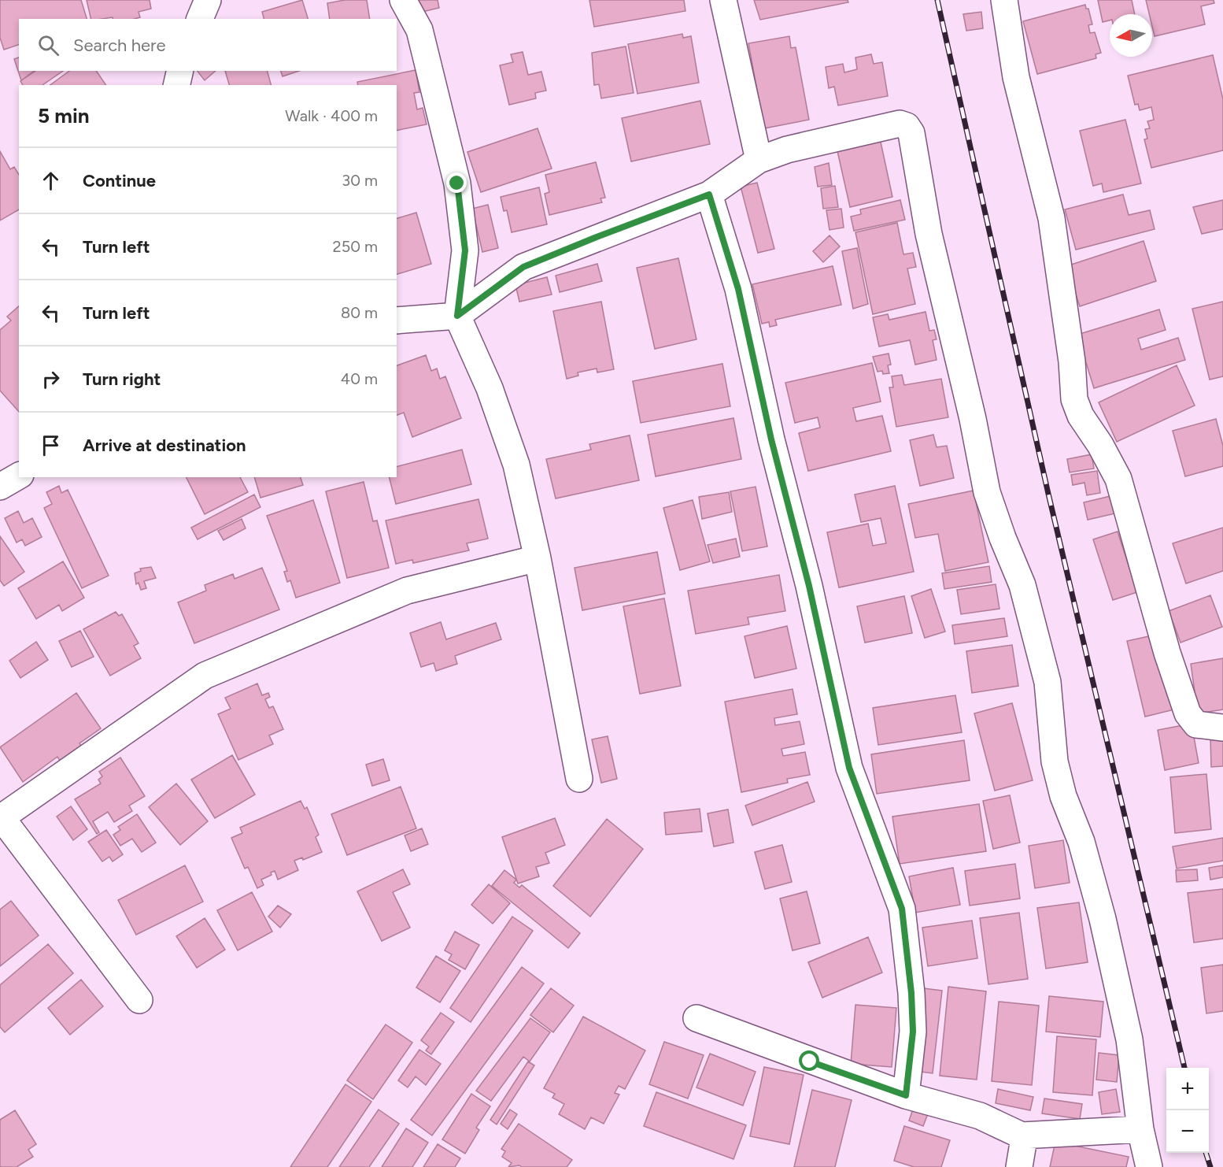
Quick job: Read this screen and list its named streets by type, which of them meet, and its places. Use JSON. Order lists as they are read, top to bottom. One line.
{"north":"left","page":{"search":"Search here","heading":["5 min","Walk · 400 m"],"list":[["Continue","30 m"],["Turn left","250 m"],["Turn left","80 m"],["Turn right","40 m"],"Arrive at destination"],"map_buttons":["+","−"]}}
